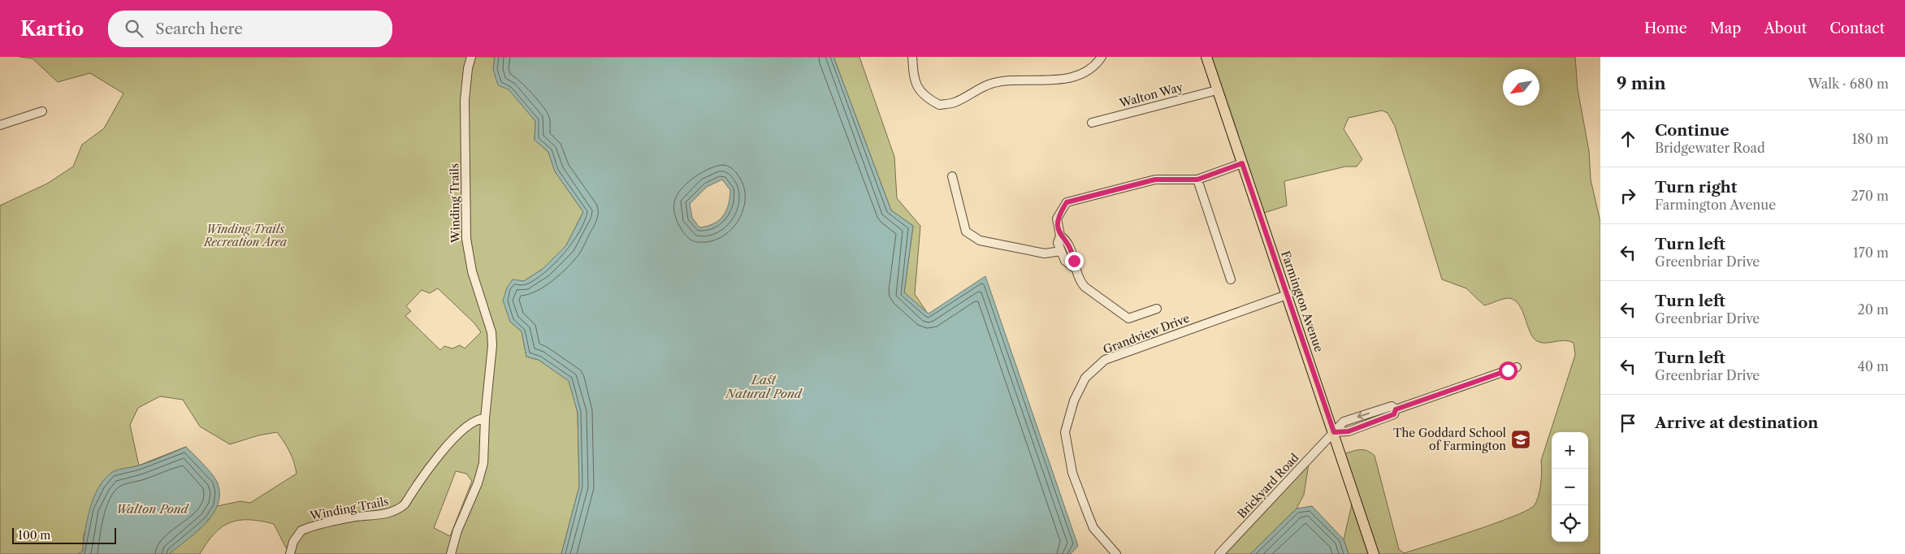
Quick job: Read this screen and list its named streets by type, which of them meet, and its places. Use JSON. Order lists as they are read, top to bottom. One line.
{"streets":{"main road":["Farmington Avenue"],"street":["Walton Way","Winding Trails","Grandview Drive","Brickyard Road"]},"crossings":[["Walton Way","Farmington Avenue"],["Farmington Avenue","Grandview Drive"],["Farmington Avenue","Brickyard Road"]],"water":["Last Natural Pond","Walton Pond"],"parks":["Winding Trails Recreation Area"],"places":{"school or university":["The Goddard School of Farmington"]},"scale_bar":"100 m","north":"bottom left","page":{"header":"Kartio","search":"Search here","nav":["Home","Map","About","Contact"],"heading":["9 min","Walk · 680 m"],"list":[["Continue","Bridgewater Road","180 m"],["Turn right","Farmington Avenue","270 m"],["Turn left","Greenbriar Drive","170 m"],["Turn left","Greenbriar Drive","20 m"],["Turn left","Greenbriar Drive","40 m"],"Arrive at destination"],"map_buttons":["+","−"],"scale":"100 m"}}
